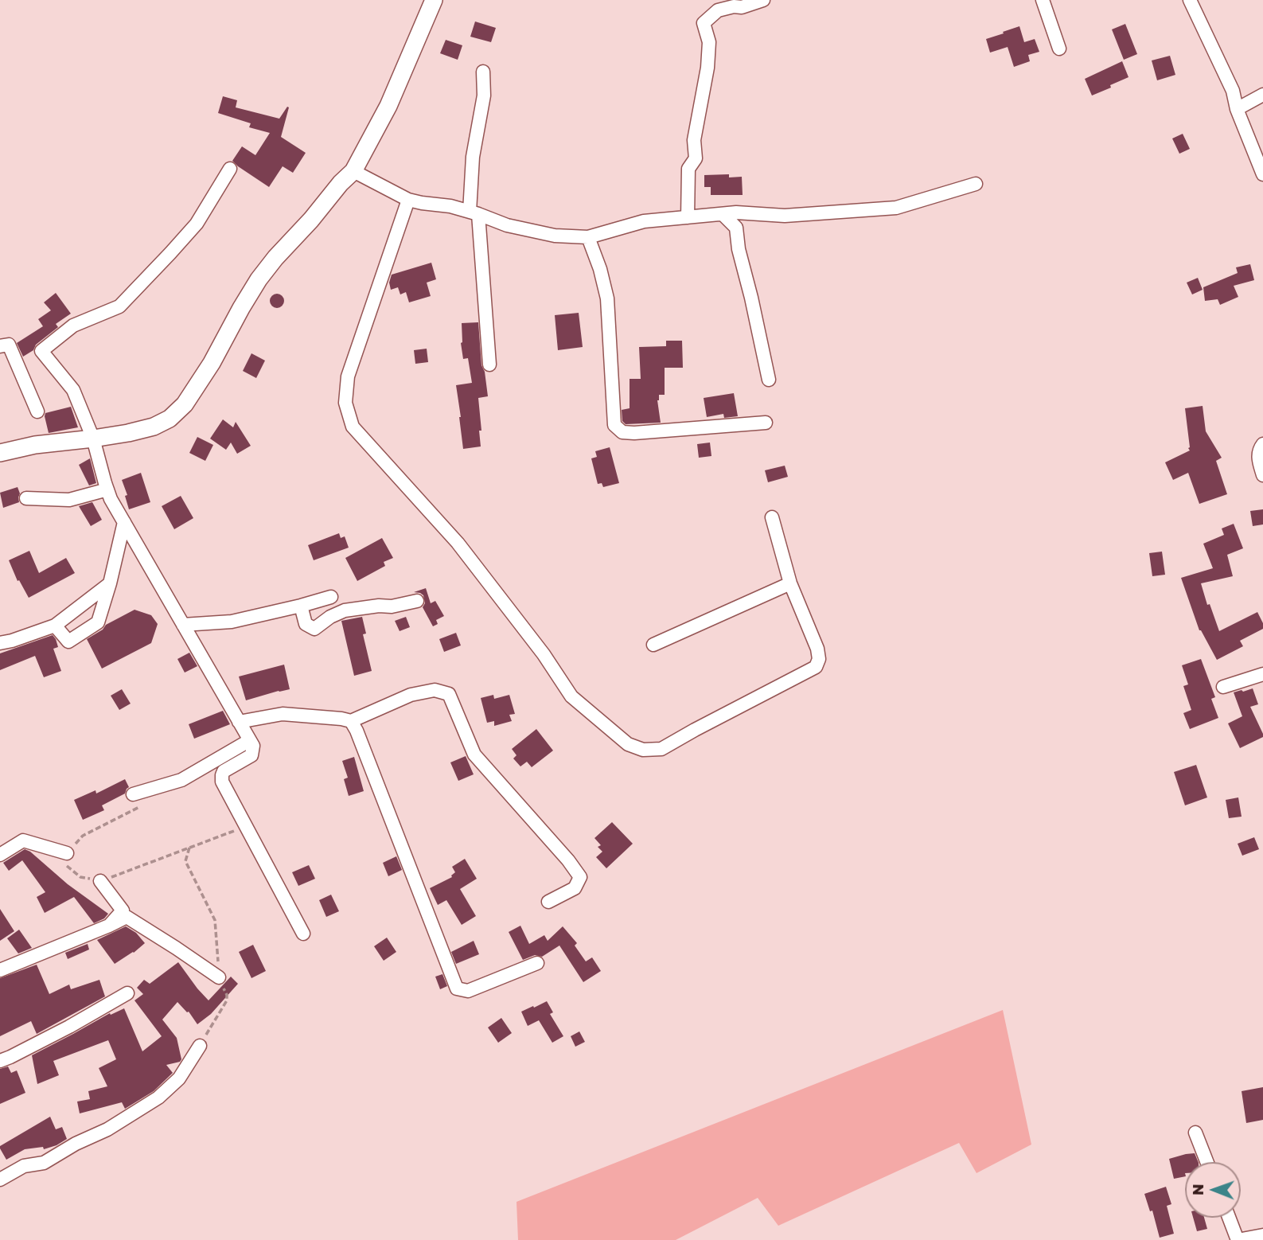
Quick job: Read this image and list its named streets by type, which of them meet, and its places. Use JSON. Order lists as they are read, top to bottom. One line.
{"north":"left"}
